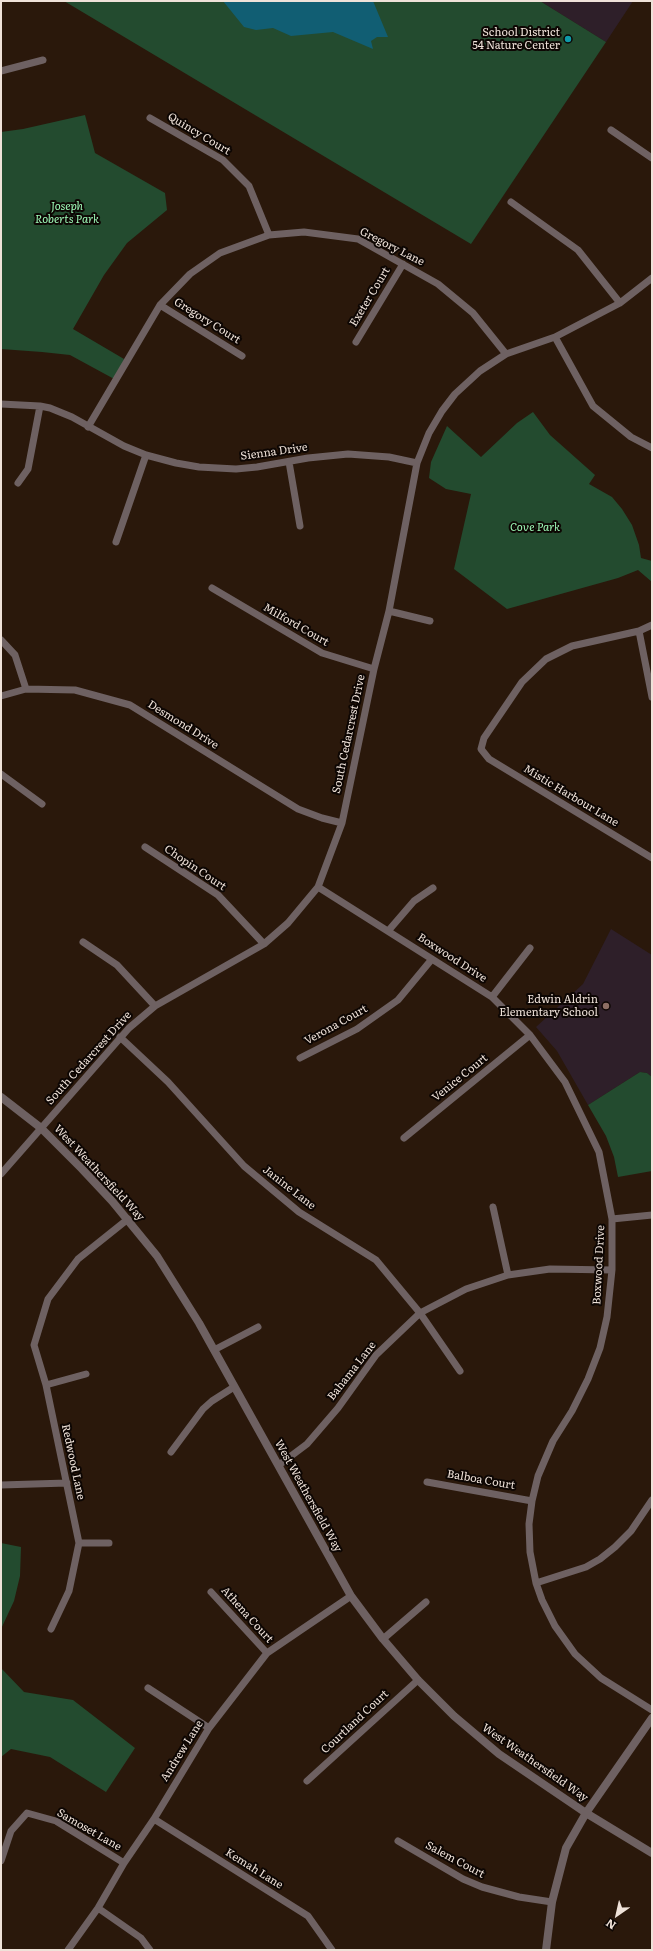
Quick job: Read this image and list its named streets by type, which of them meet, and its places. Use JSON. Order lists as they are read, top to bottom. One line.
{"streets":{"street":["Quincy Court","Gregory Lane","Exeter Court","Gregory Court","Sienna Drive","Milford Court","Desmond Drive","South Cedarcrest Drive","Mistic Harbour Lane","Chopin Court","Boxwood Drive","Verona Court","Venice Court","West Weathersfield Way","Janine Lane","Bahama Lane","Redwood Lane","Balboa Court","Athena Court","Courtland Court","Andrew Lane","Samoset Lane","Salem Court","Kemah Lane"]},"crossings":[["Quincy Court","Gregory Lane"],["Gregory Lane","Exeter Court"],["Gregory Lane","Gregory Court"],["Gregory Lane","Sienna Drive"],["Gregory Lane","South Cedarcrest Drive"],["Sienna Drive","South Cedarcrest Drive"],["Milford Court","South Cedarcrest Drive"],["Desmond Drive","South Cedarcrest Drive"],["South Cedarcrest Drive","Chopin Court"],["South Cedarcrest Drive","Boxwood Drive"],["South Cedarcrest Drive","West Weathersfield Way"],["South Cedarcrest Drive","Janine Lane"],["Boxwood Drive","Verona Court"],["Boxwood Drive","Venice Court"],["Boxwood Drive","Bahama Lane"],["Boxwood Drive","Balboa Court"],["West Weathersfield Way","Bahama Lane"],["West Weathersfield Way","Redwood Lane"],["West Weathersfield Way","Courtland Court"],["West Weathersfield Way","Andrew Lane"],["Janine Lane","Bahama Lane"],["Athena Court","Andrew Lane"],["Andrew Lane","Samoset Lane"],["Andrew Lane","Kemah Lane"]],"parks":["Joseph Roberts Park","Cove Park"],"places":["School District 54 Nature Center","Edwin Aldrin Elementary School"],"north":"bottom left"}
